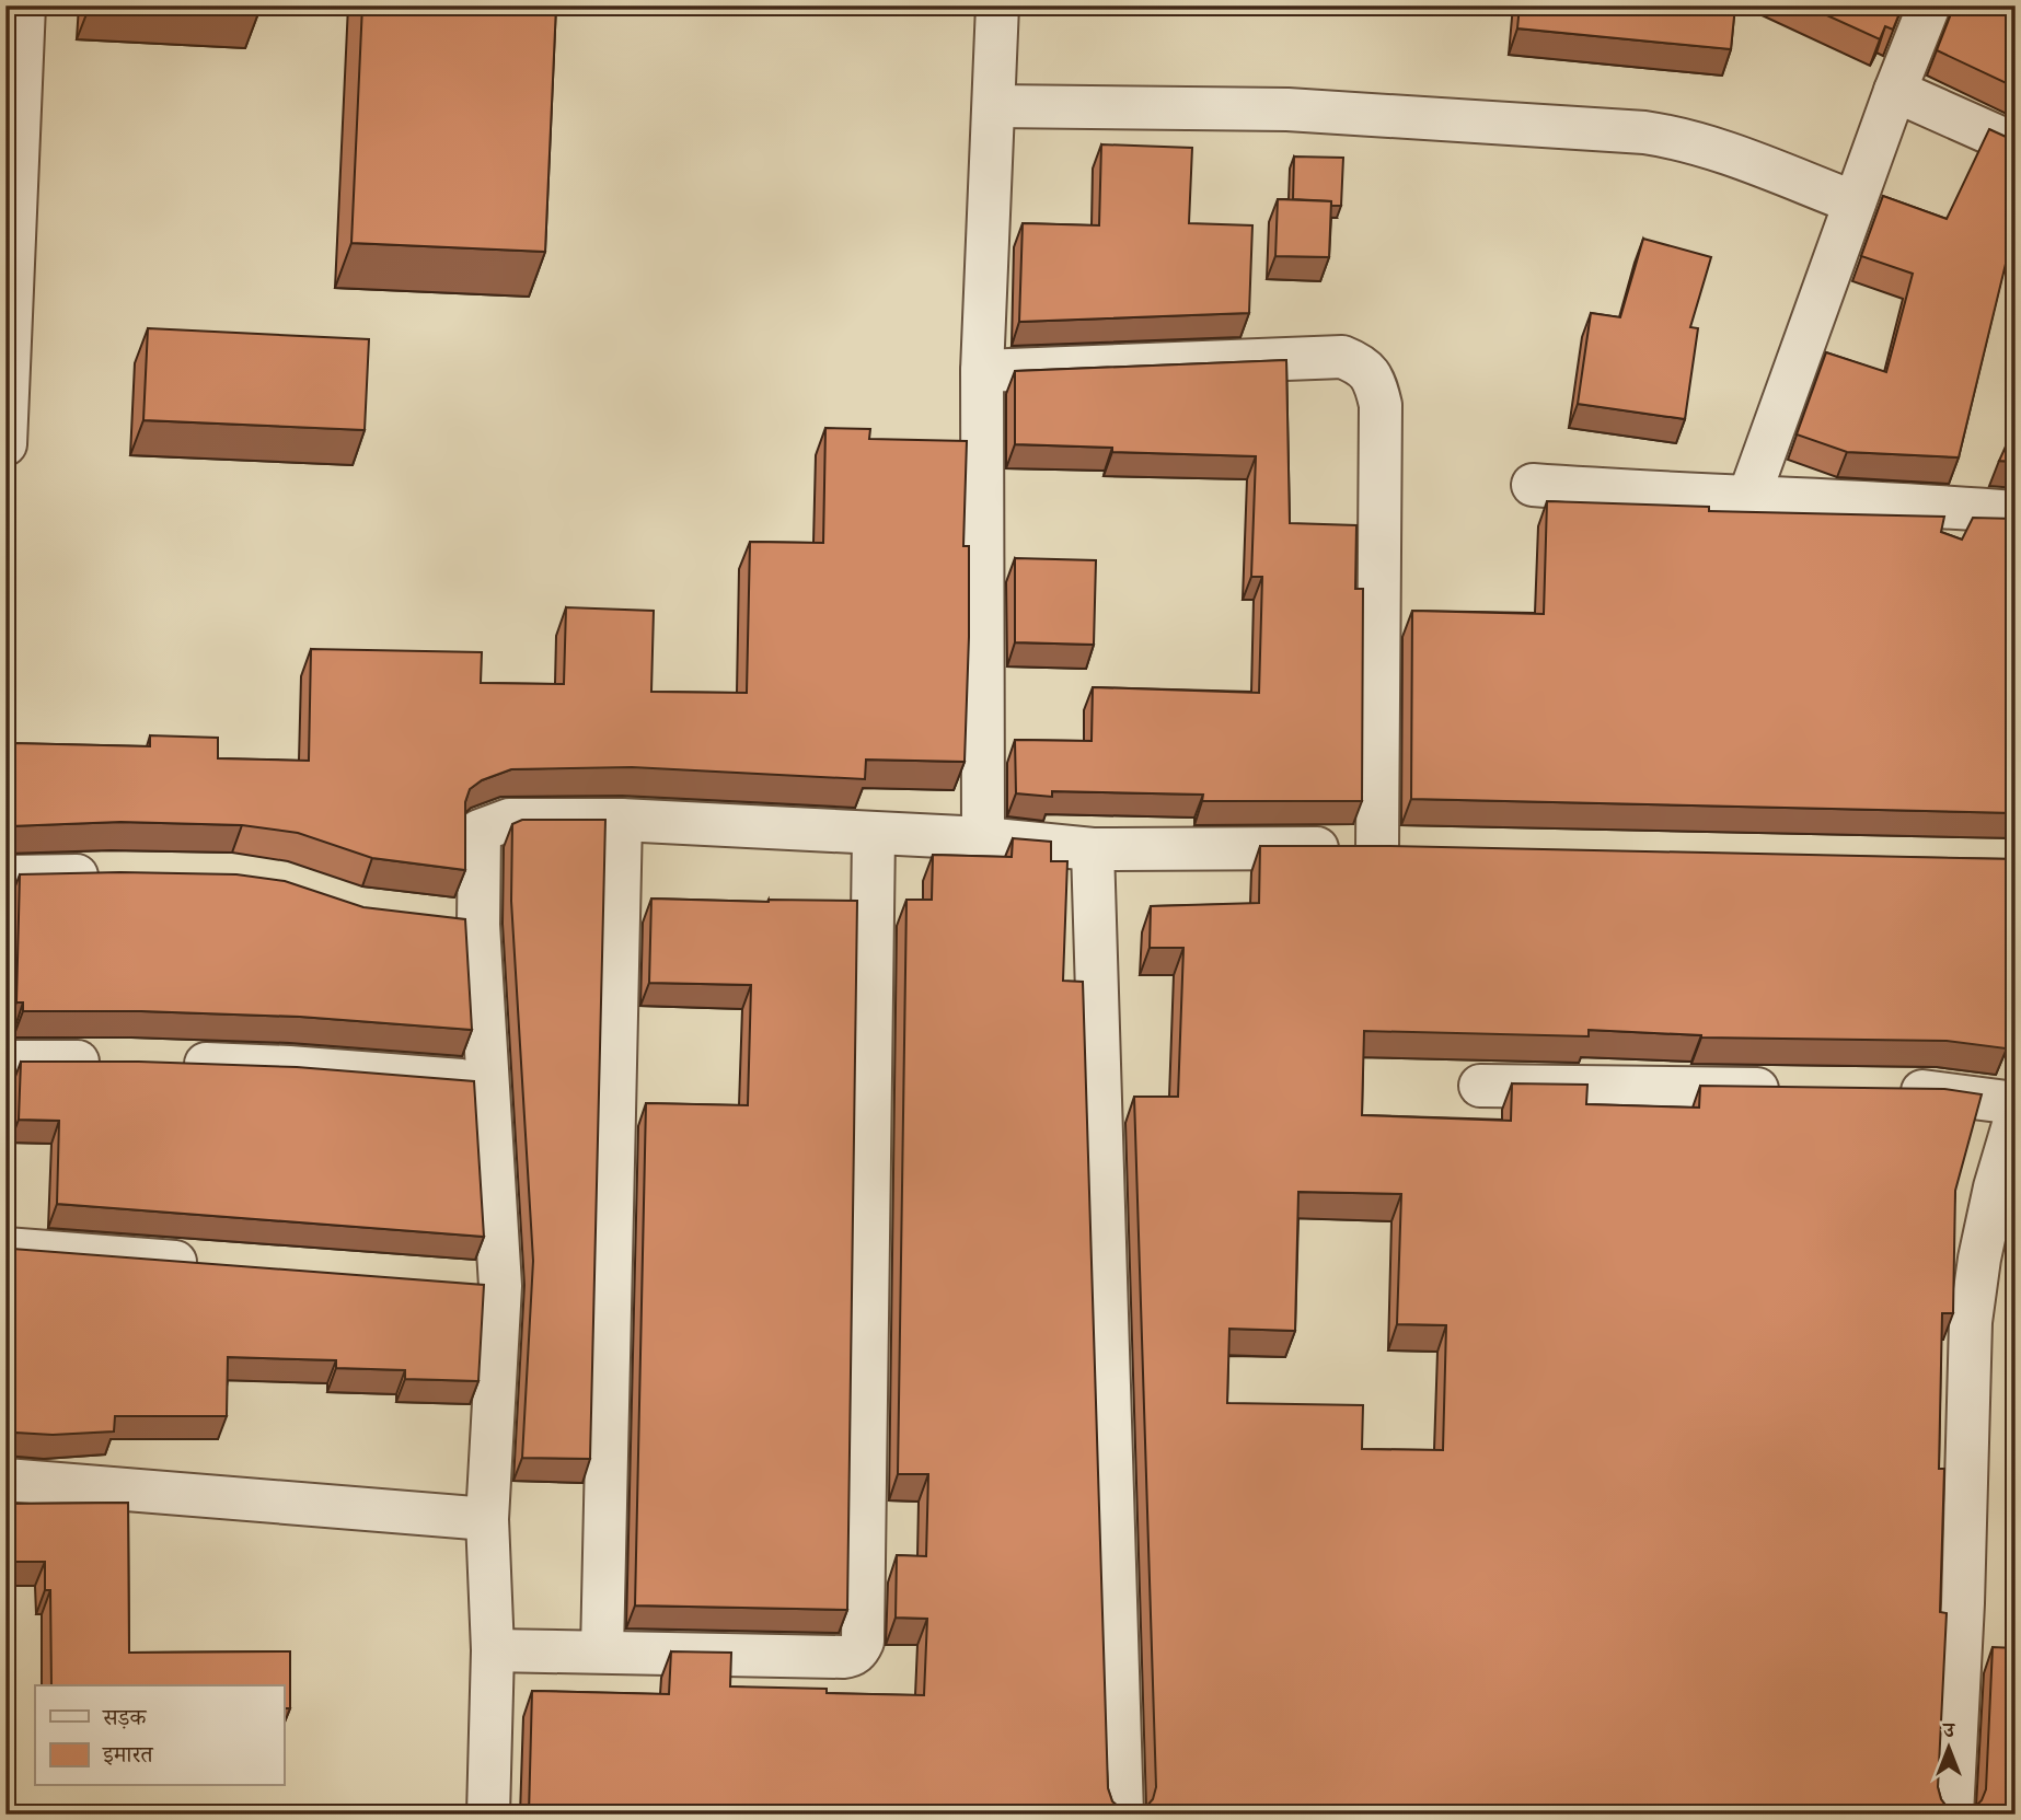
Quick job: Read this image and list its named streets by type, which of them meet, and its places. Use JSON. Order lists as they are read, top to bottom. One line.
{"legend":["सड़क","इमारत"],"north":"top"}
